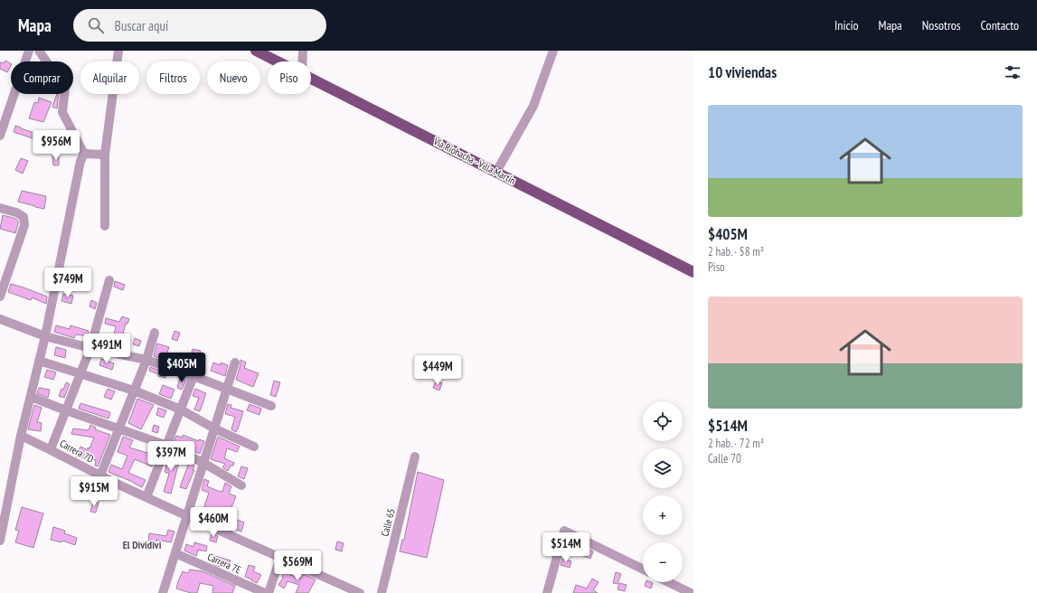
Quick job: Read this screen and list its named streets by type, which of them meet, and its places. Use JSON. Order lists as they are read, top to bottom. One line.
{"streets":{"main road":["Vía Riohacha - Villa Martín"],"street":["Carrera 7D","Calle 65","Carrera 7E"]},"districts":["El Dividivi"],"page":{"header":"Mapa","search":"Buscar aquí","nav":["Inicio","Mapa","Nosotros","Contacto"],"heading":"10 viviendas","chip":["Comprar","Alquilar","Filtros","Nuevo","Piso"],"list":[{"name":"$405M","note":"2 hab. · 58 m² · Piso"},{"name":"$514M","note":"2 hab. · 72 m² · Calle 70"}],"price":["$956M","$749M","$491M","$405M","$449M","$397M","$915M","$460M","$514M","$569M"],"map_buttons":["+","−"]}}
